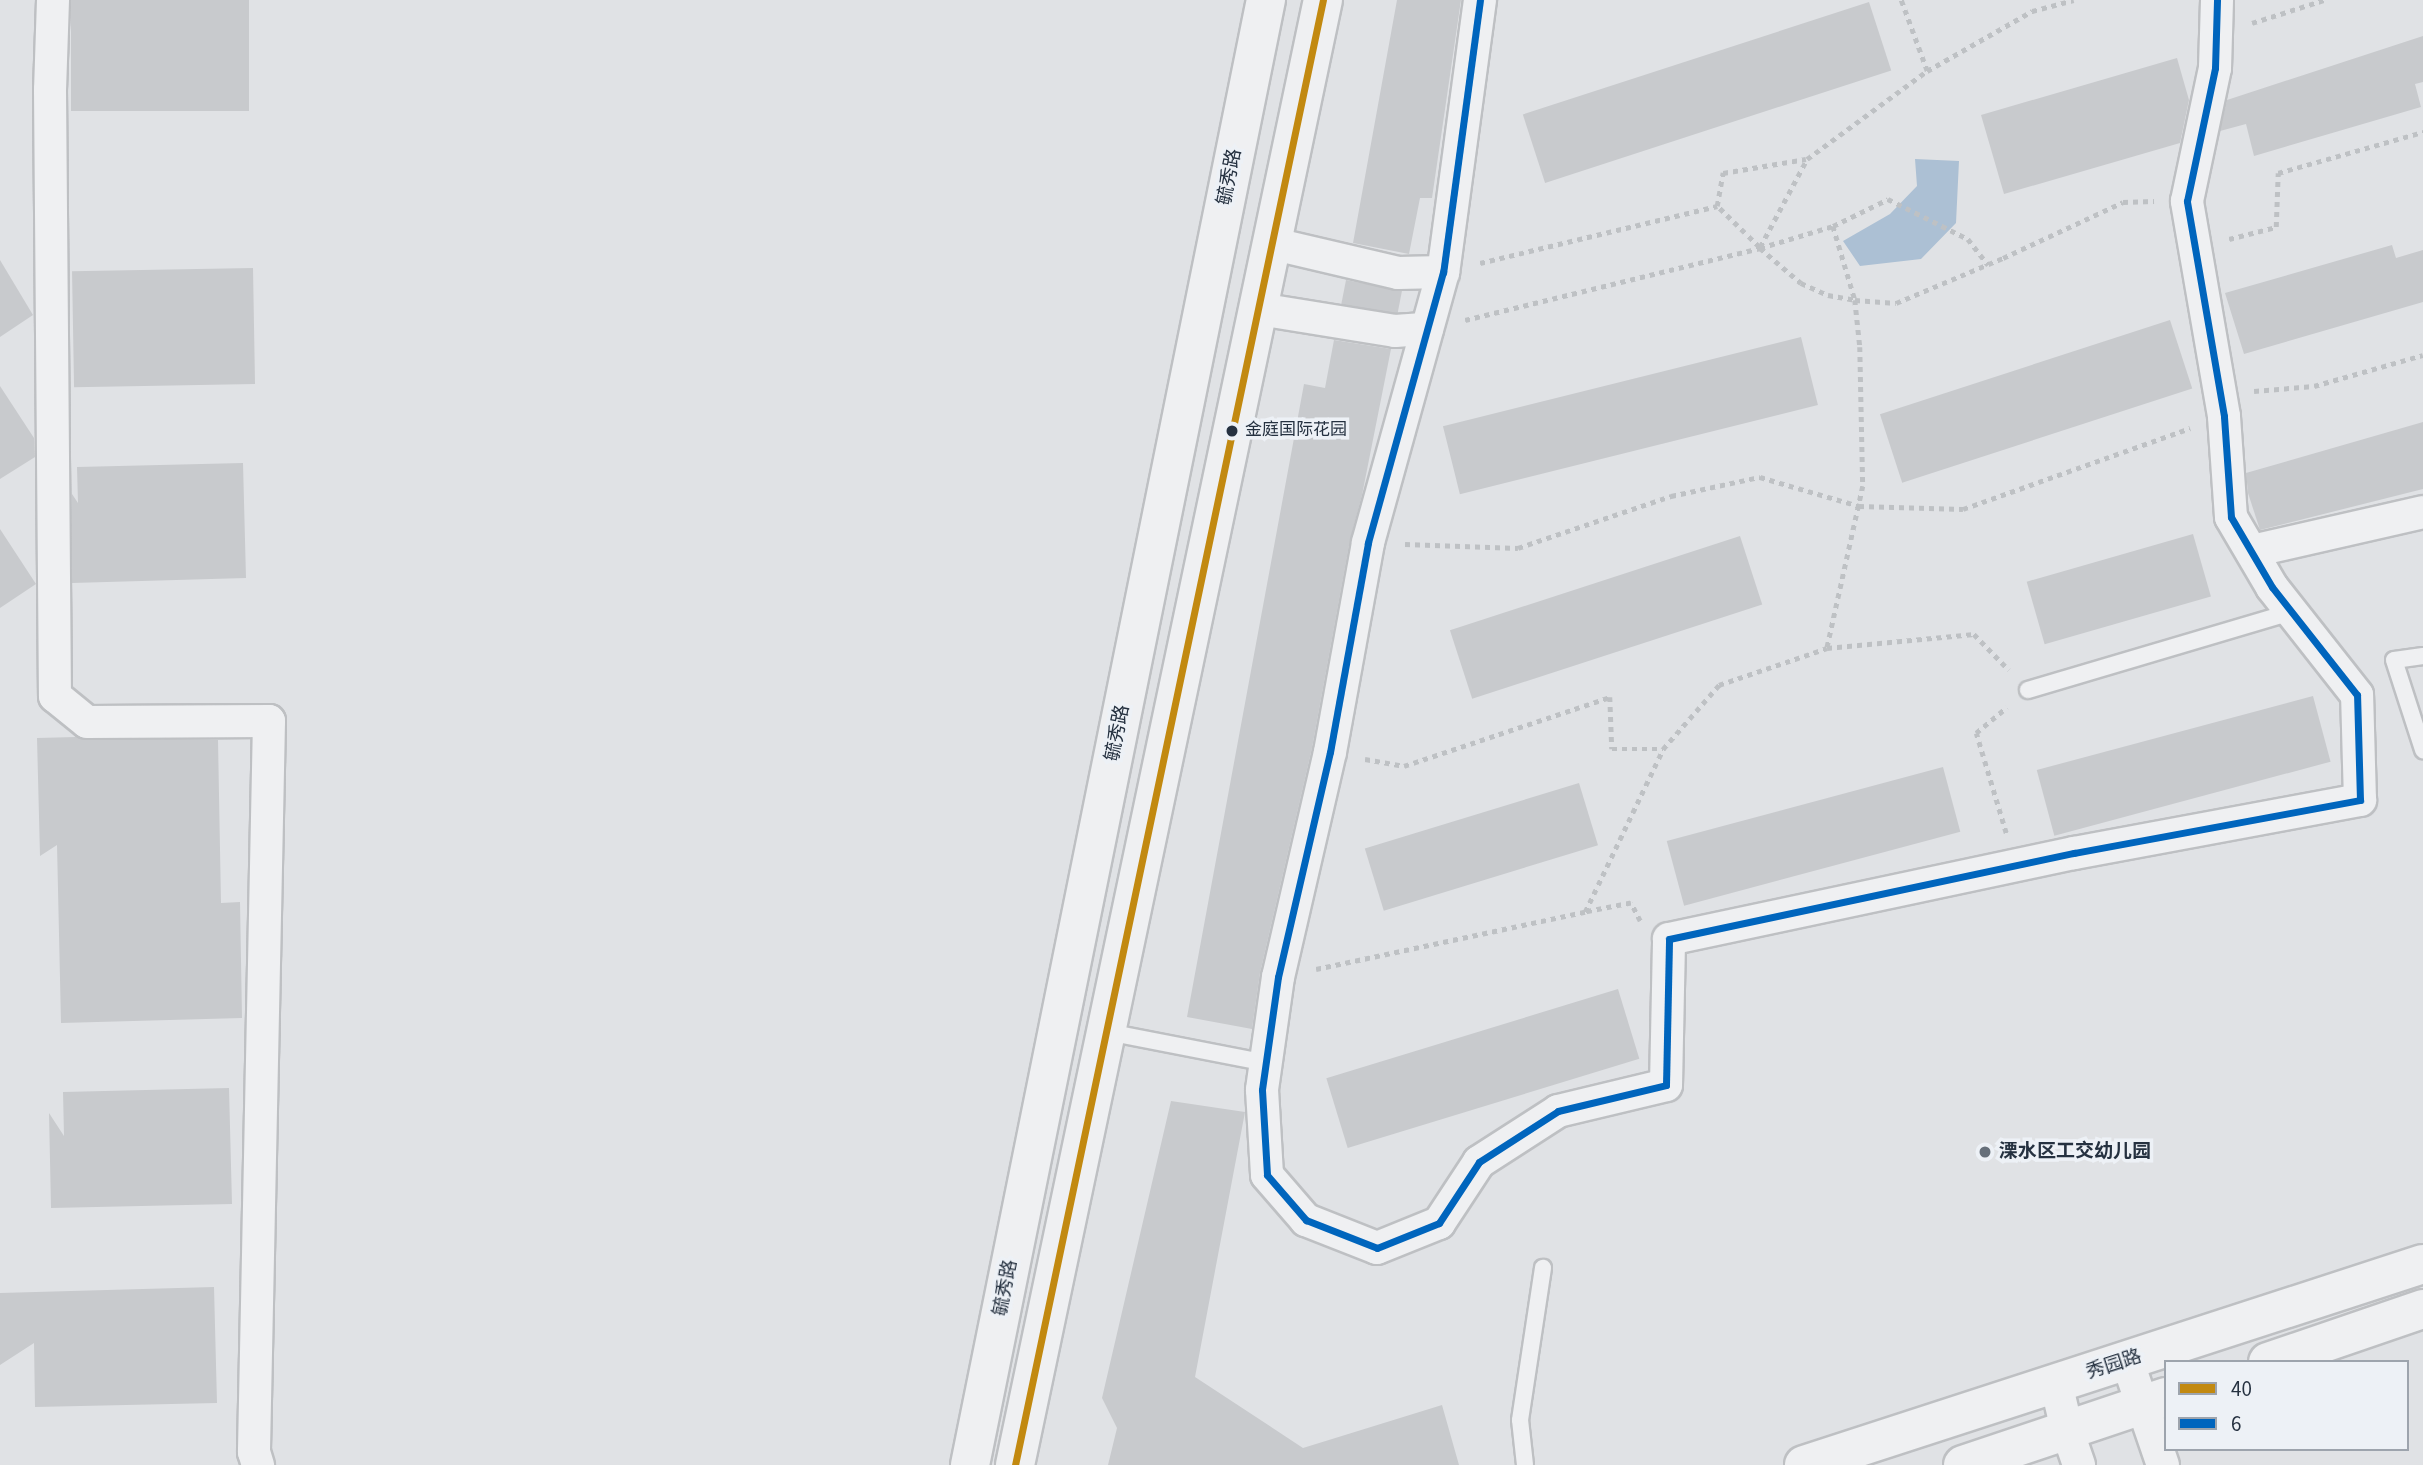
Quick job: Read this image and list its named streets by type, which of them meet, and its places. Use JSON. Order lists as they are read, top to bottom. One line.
{"streets":{"street":["毓秀路","秀园路"]},"places":["金庭国际花园","溧水区工交幼儿园"],"lines":["transit line 40","transit line 6"],"legend":["40","6"]}
